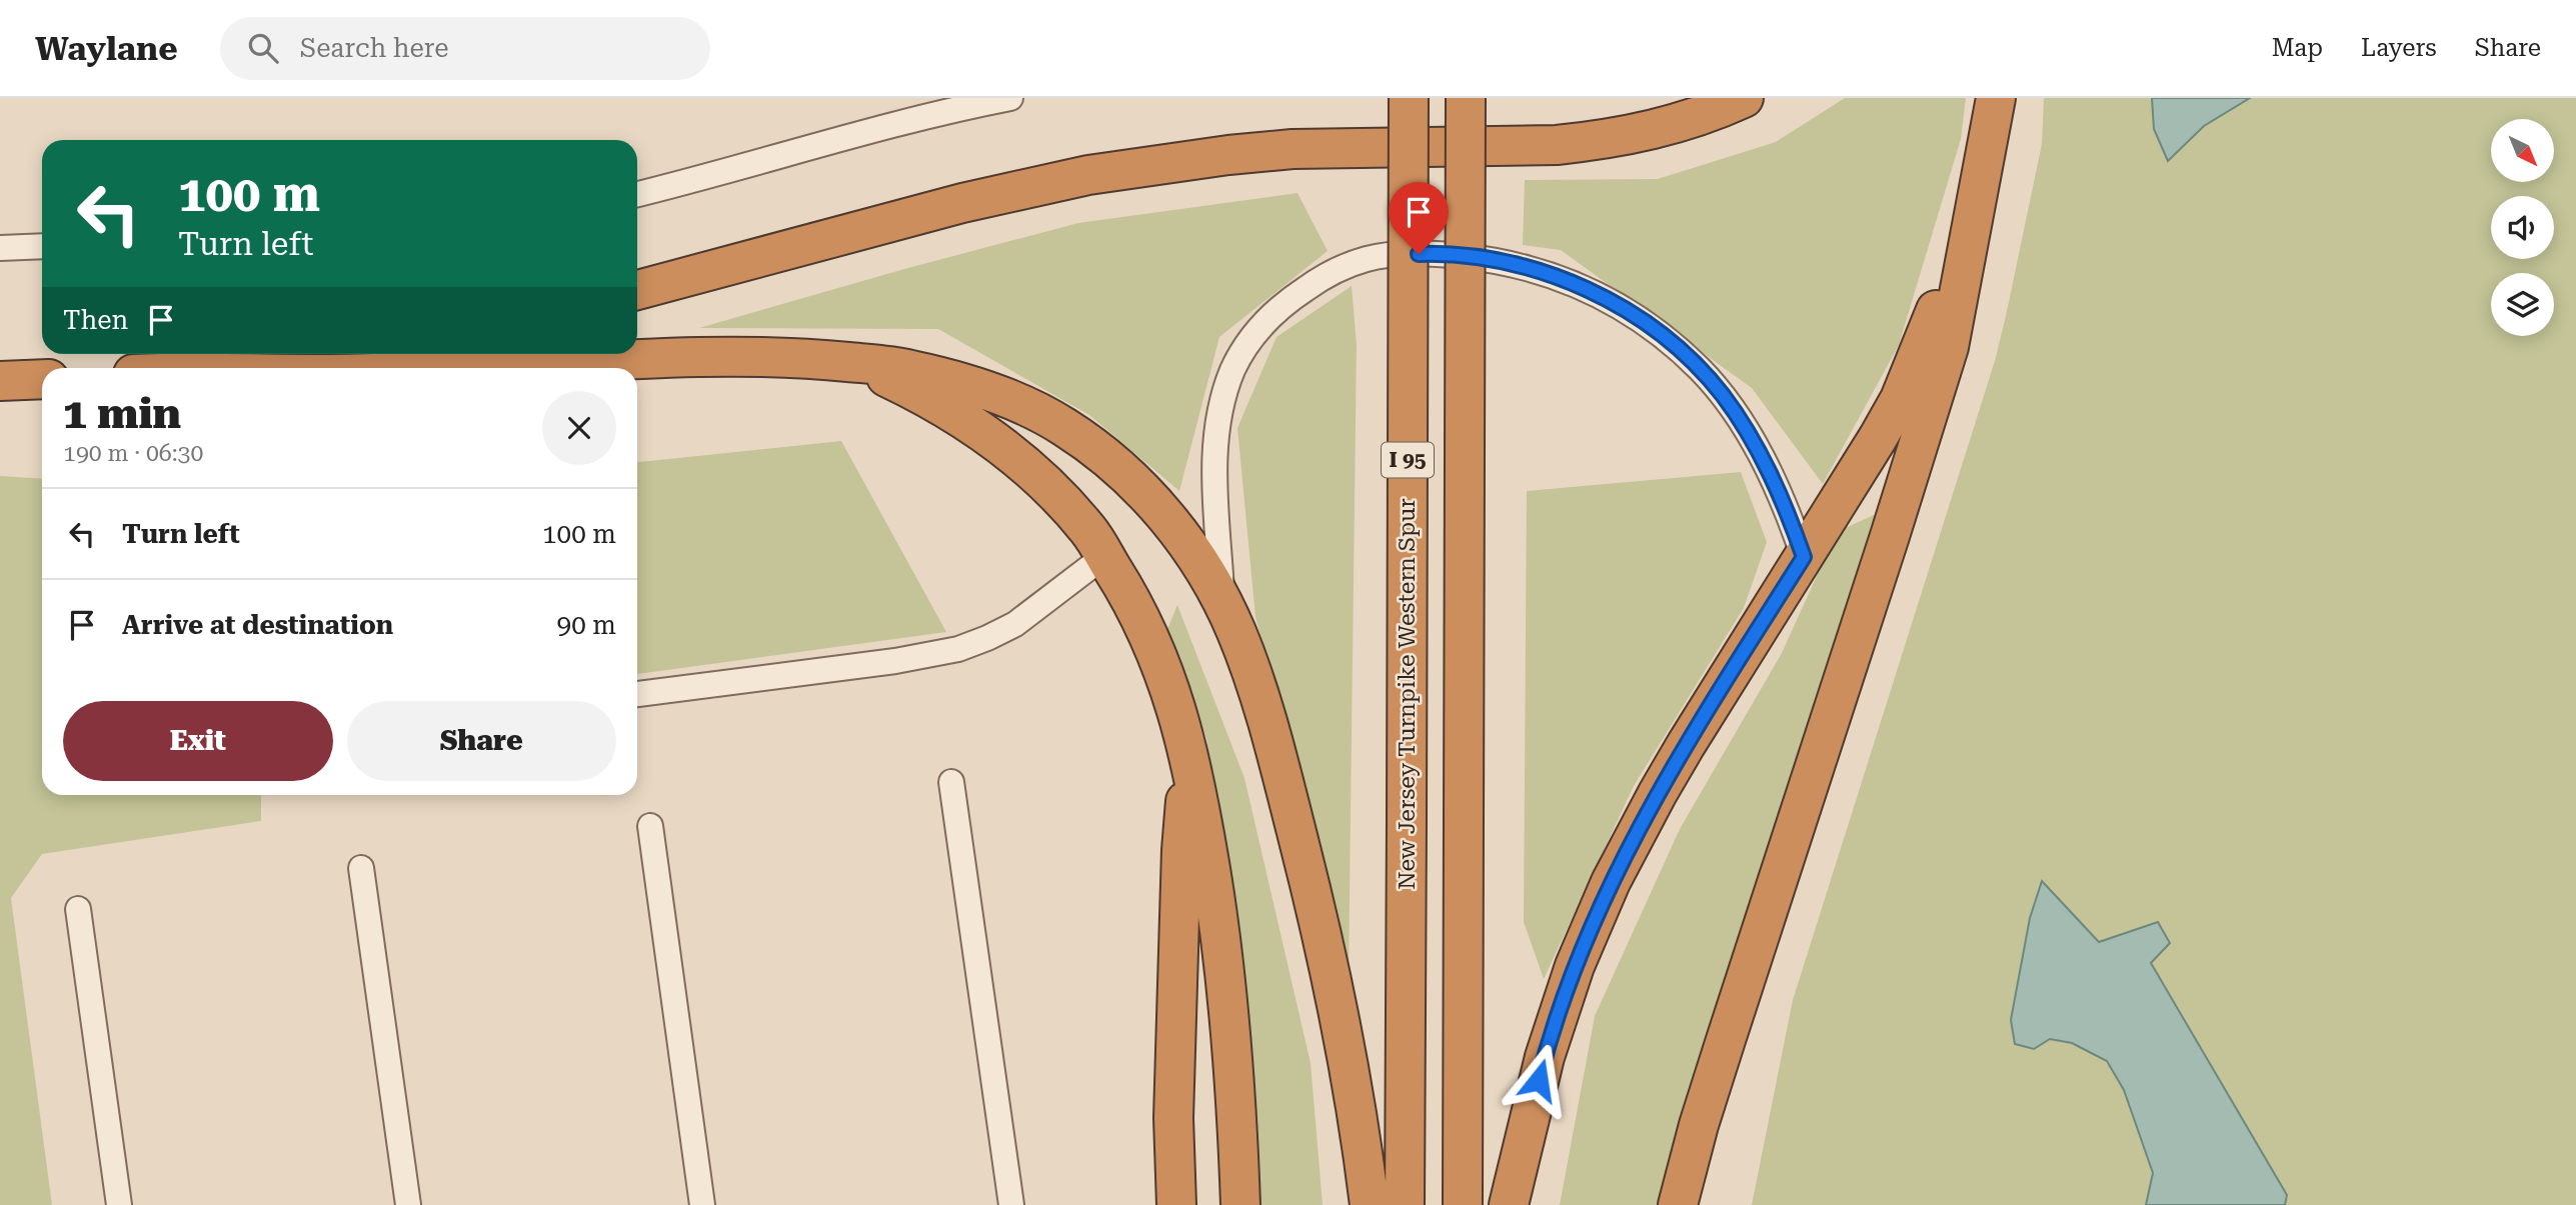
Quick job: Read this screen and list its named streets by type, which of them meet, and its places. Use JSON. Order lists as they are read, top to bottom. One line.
{"streets":{"highway":["I 95","New Jersey Turnpike Western Spur"]},"north":"bottom right","page":{"header":"Waylane","search":"Search here","nav":["Map","Layers","Share"],"turn":["100 m","Turn left"],"then":"Then","heading":["1 min","190 m · 06:30"],"list":[{"name":"Turn left","value":"100 m"},{"name":"Arrive at destination","value":"90 m"}],"buttons":["Exit","Share"]}}
